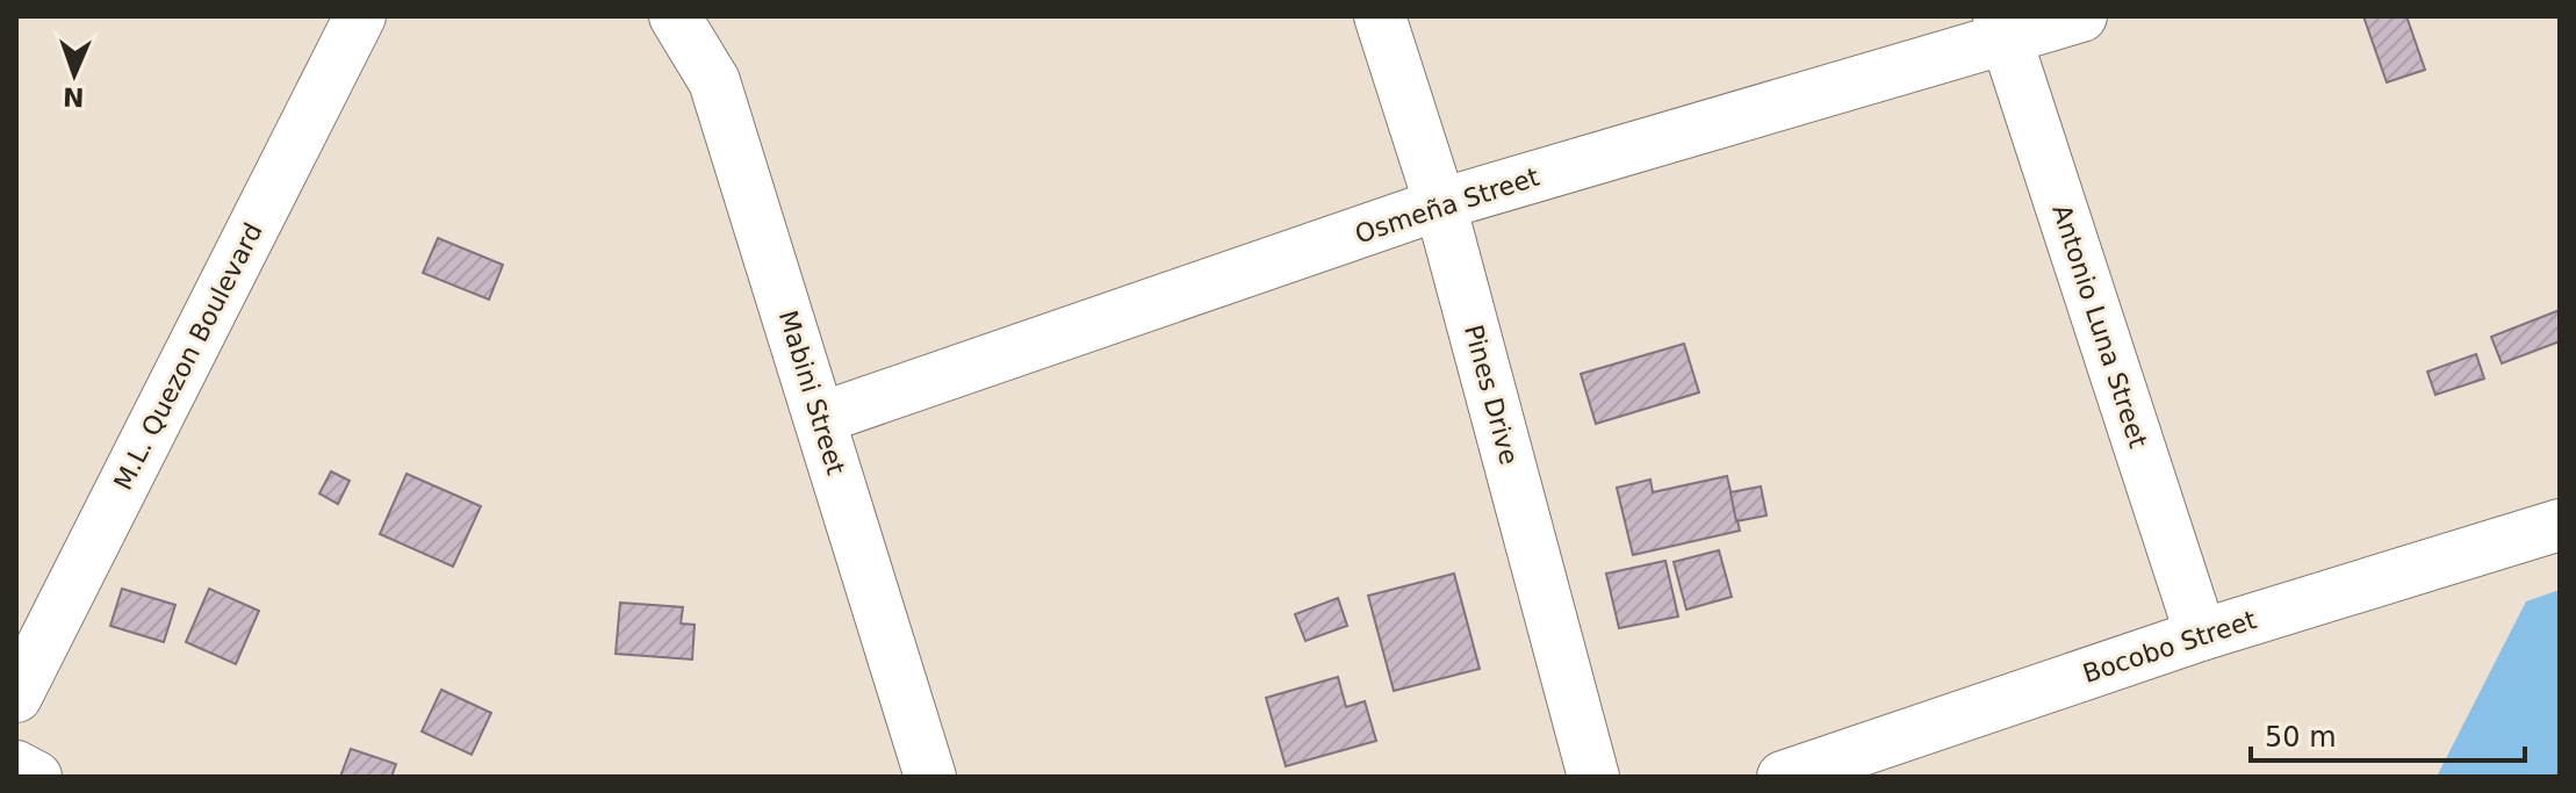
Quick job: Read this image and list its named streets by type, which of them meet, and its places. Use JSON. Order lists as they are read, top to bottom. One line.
{"streets":{"street":["Osmeña Street","Antonio Luna Street","M.L. Quezon Boulevard","Mabini Street","Pines Drive","Bocobo Street"]},"crossings":[["Osmeña Street","Antonio Luna Street"],["Osmeña Street","Mabini Street"],["Osmeña Street","Pines Drive"],["Antonio Luna Street","Bocobo Street"]],"scale_bar":"50 m","north":"bottom"}
